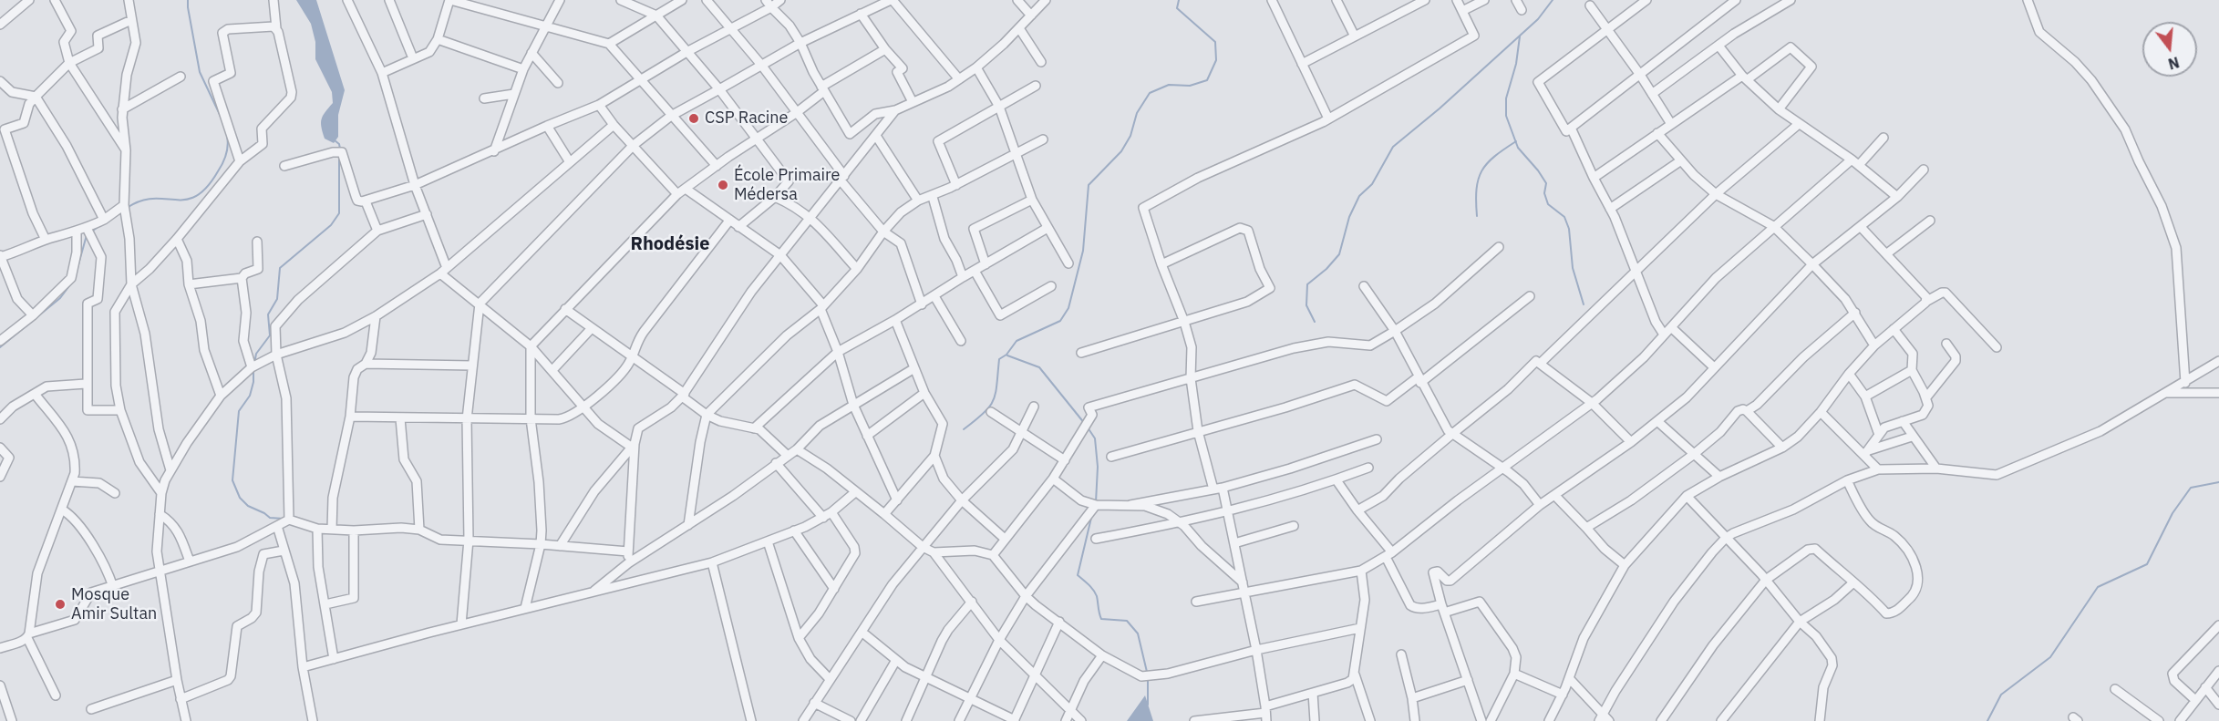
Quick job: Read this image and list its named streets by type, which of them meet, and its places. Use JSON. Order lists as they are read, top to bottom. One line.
{"districts":["Rhodésie"],"places":["CSP Racine","École Primaire Médersa","Mosque Amir Sultan"],"north":"bottom"}
